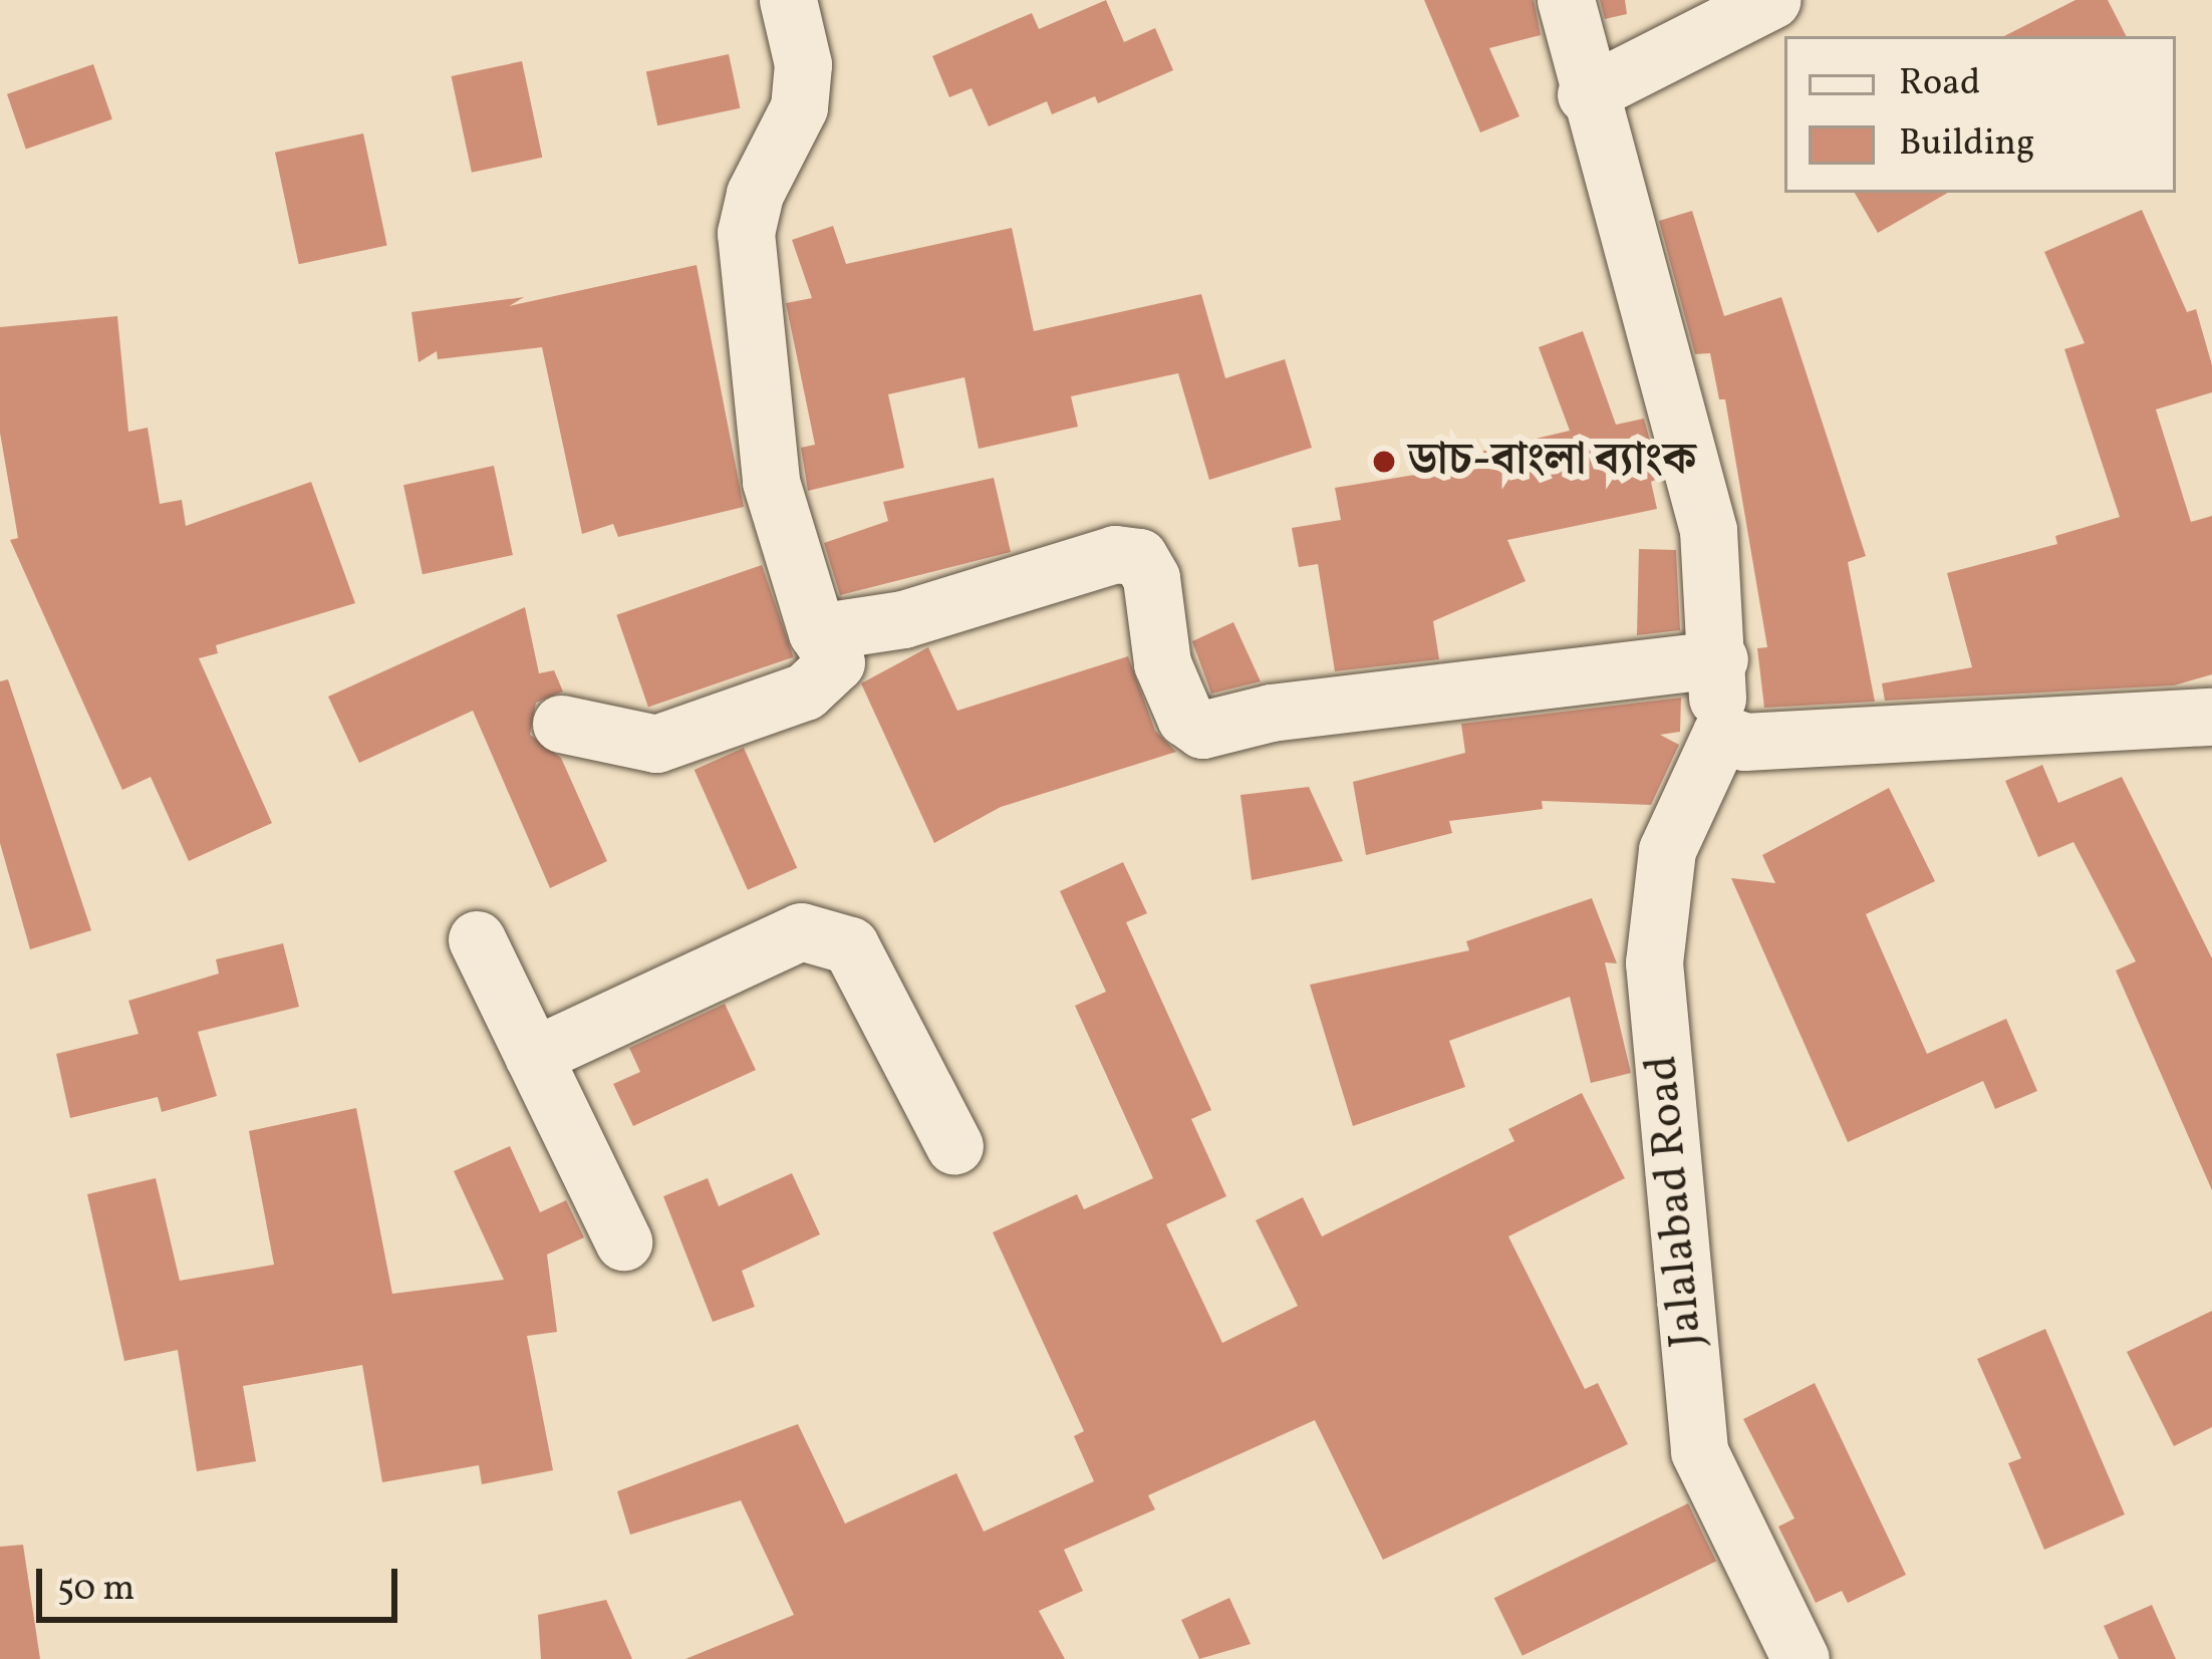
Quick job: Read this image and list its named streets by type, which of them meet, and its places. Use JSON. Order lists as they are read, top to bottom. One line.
{"streets":{"street":["Jalalabad Road"]},"places":["ডাচ-বাংলা ব্যাংক"],"legend":["Road","Building"],"scale_bar":"50 m"}
